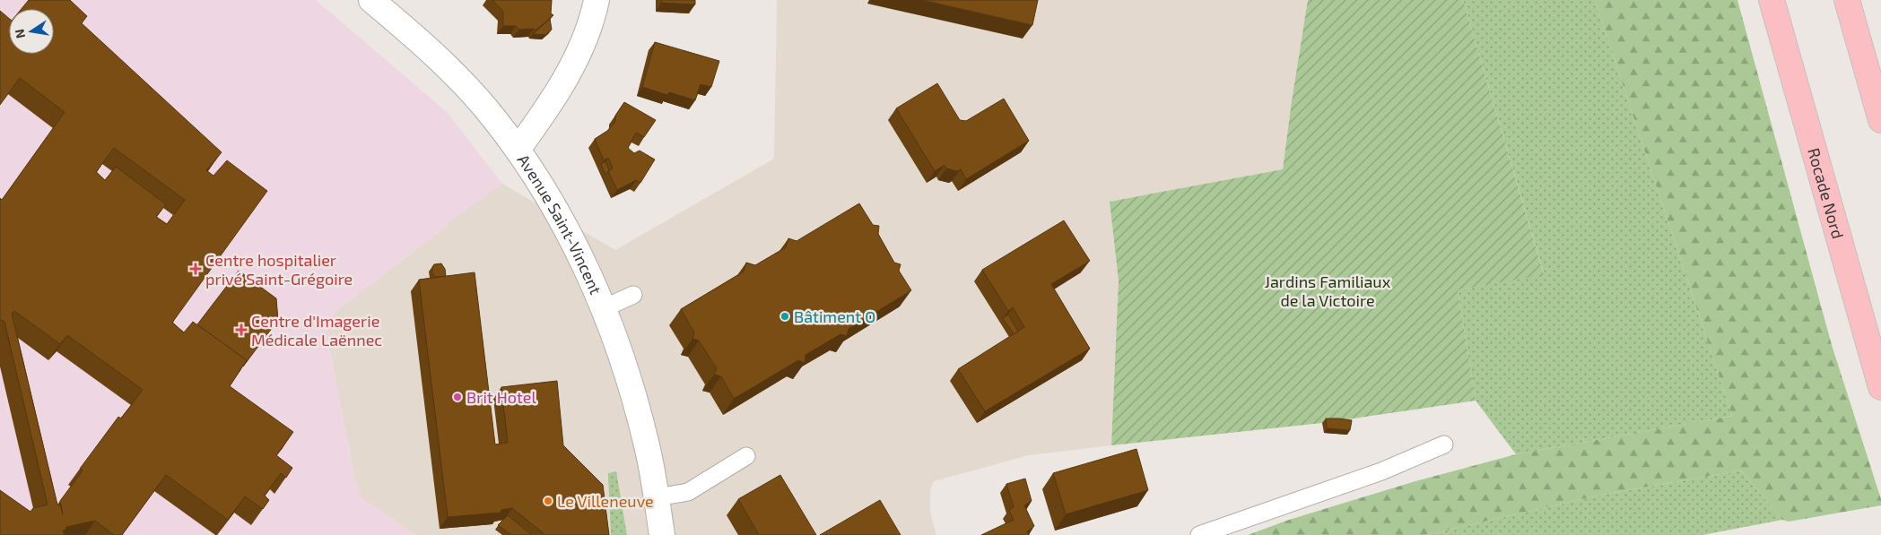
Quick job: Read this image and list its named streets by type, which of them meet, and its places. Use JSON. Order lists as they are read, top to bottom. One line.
{"streets":{"highway":["Rocade Nord"],"street":["Avenue Saint-Vincent"]},"parks":["Jardins Familiaux de la Victoire"],"places":{"health":["Centre hospitalier privé Saint-Grégoire","Centre d'Imagerie Médicale Laënnec"],"other":["Bâtiment O","Brit Hotel","Le Villeneuve"]},"north":"left"}
